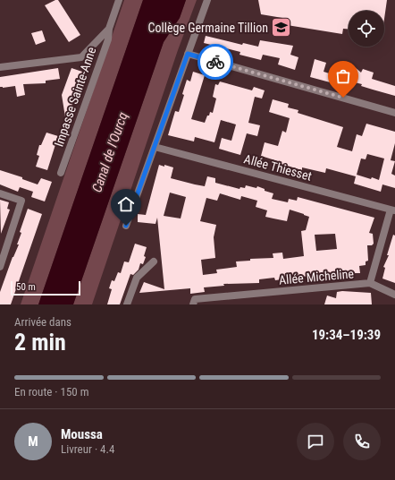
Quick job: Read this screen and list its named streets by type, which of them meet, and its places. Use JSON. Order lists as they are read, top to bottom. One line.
{"streets":{"street":["Impasse Sainte-Anne","Allée Thiesset","Allée Micheline"]},"crossings":[["Allée Thiesset","Allée Micheline"]],"water":["Canal de l'Ourcq"],"places":{"school or university":["Collège Germaine Tillion"]},"scale_bar":"50 m","page":{"scale":"50 m","heading":["2 min","Arrivée dans","19:34–19:39"],"panel":["Moussa","Livreur · 4.4"],"bar":"En route · 150 m","round":"M"}}
